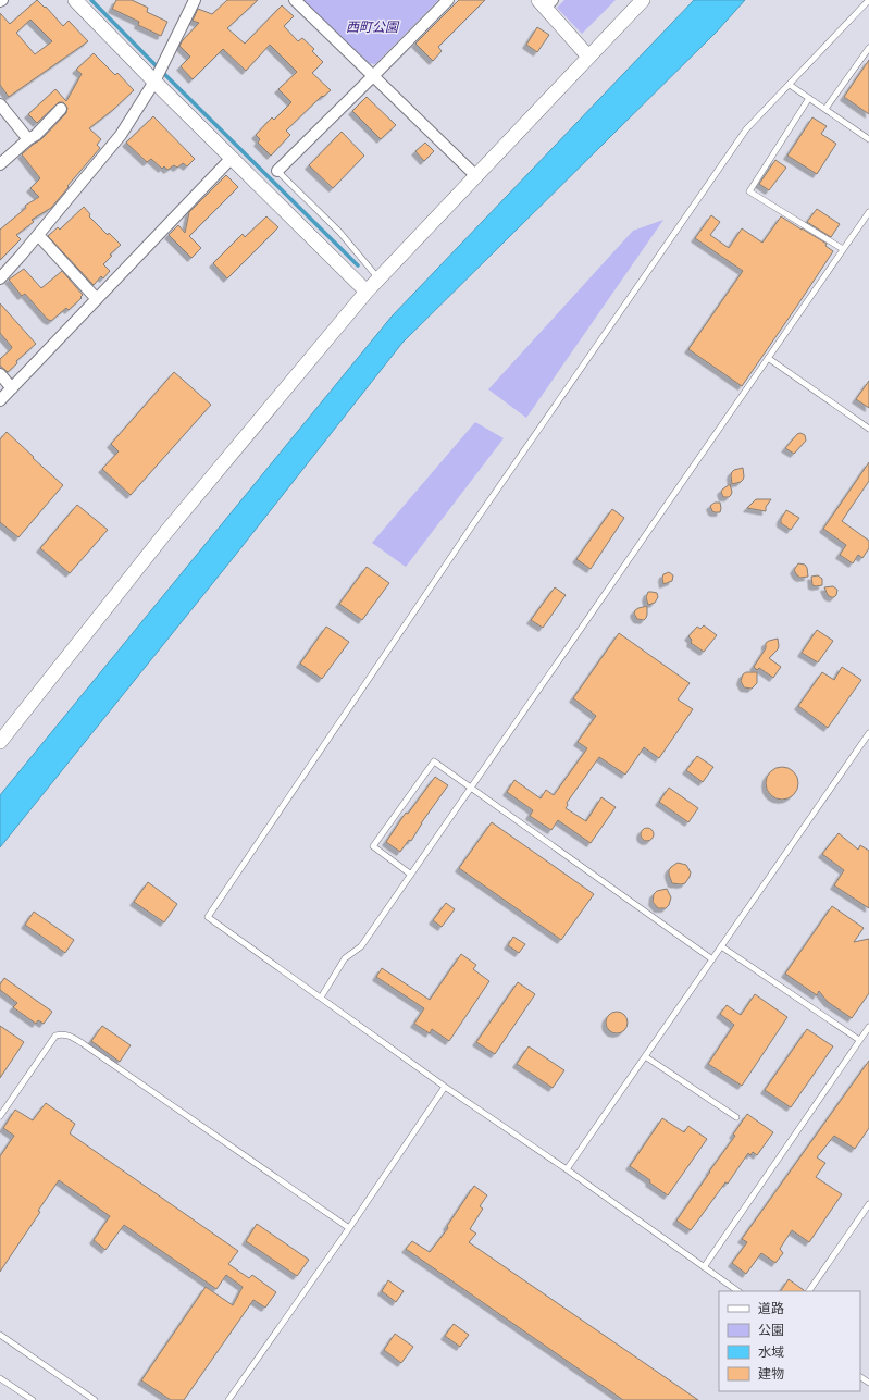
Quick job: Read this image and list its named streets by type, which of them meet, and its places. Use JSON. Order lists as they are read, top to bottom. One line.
{"parks":["西町公園"],"legend":["道路","公園","水域","建物"]}
